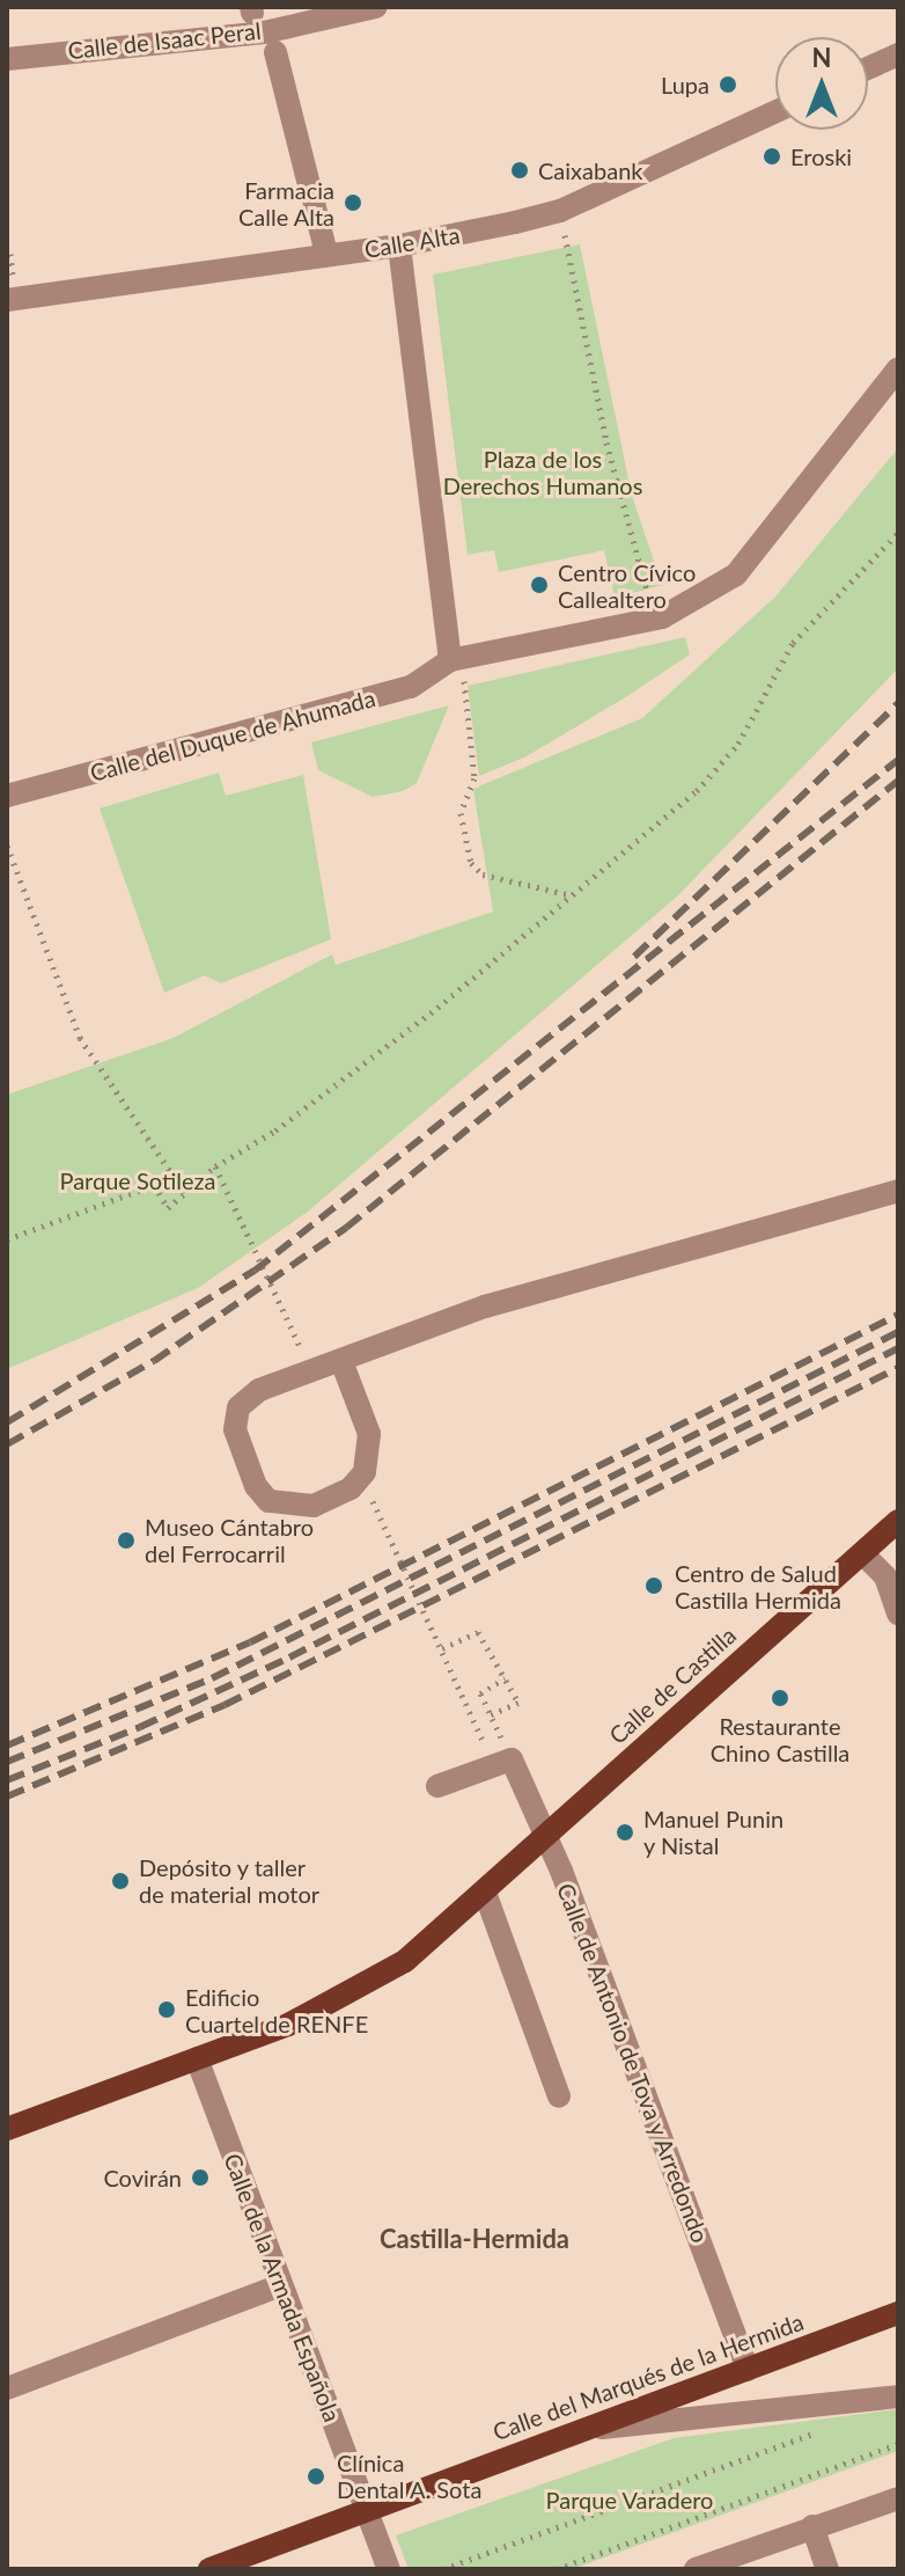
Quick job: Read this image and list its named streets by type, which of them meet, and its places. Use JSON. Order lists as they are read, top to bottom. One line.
{"streets":{"main road":["Calle de Castilla","Calle del Marqués de la Hermida"],"street":["Calle de Isaac Peral","Calle Alta","Calle del Duque de Ahumada","Calle de Antonio de Tova y Arredondo","Calle de la Armada Española"]},"crossings":[["Calle de Castilla","Calle de Antonio de Tova y Arredondo"],["Calle de Castilla","Calle de la Armada Española"],["Calle de Antonio de Tova y Arredondo","Calle del Marqués de la Hermida"],["Calle de la Armada Española","Calle del Marqués de la Hermida"]],"districts":["Castilla-Hermida"],"parks":["Plaza de los Derechos Humanos","Parque Sotileza","Parque Varadero"],"places":["Lupa","Eroski","Caixabank","Farmacia Calle Alta","Centro Cívico Callealtero","Museo Cántabro del Ferrocarril","Centro de Salud Castilla Hermida","Restaurante Chino Castilla","Manuel Punin y Nistal","Depósito y taller de material motor","Edificio Cuartel de RENFE","Covirán","Clínica Dental A. Sota"],"north":"top"}
